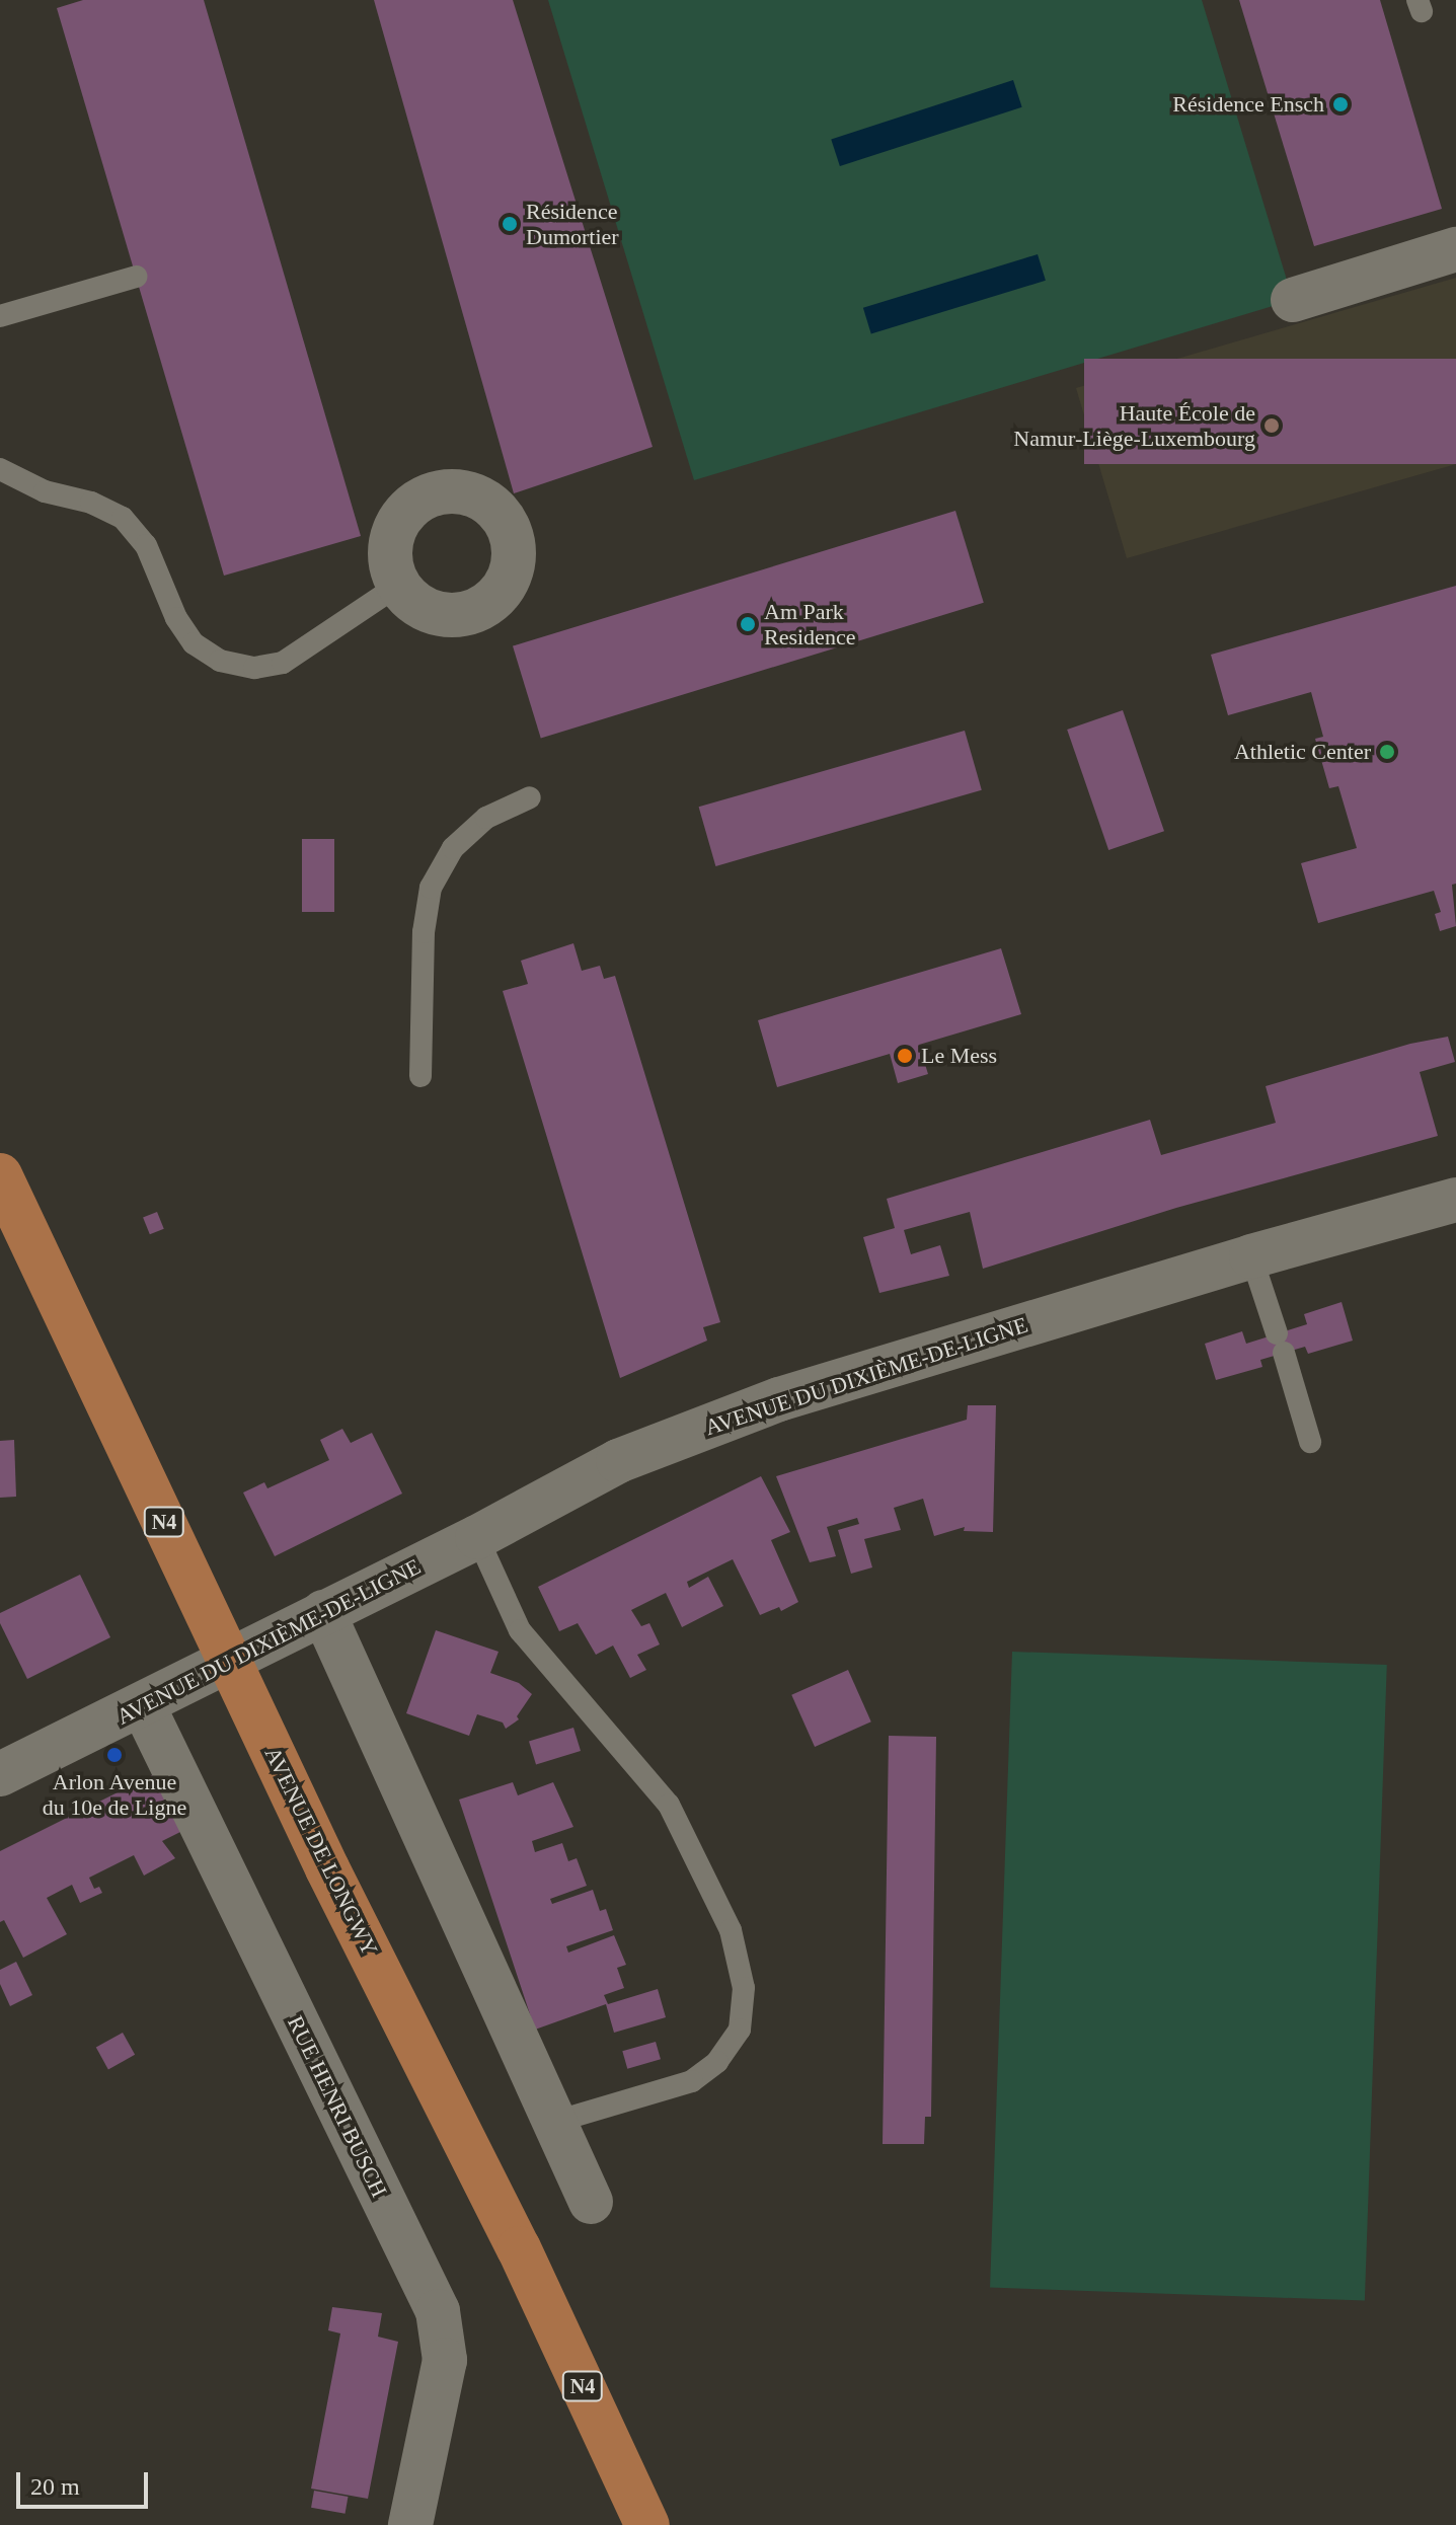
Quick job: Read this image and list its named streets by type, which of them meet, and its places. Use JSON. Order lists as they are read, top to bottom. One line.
{"streets":{"main road":["N4","AVENUE DE LONGWY"],"street":["AVENUE DU DIXIÈME-DE-LIGNE","RUE HENRI BUSCH"]},"crossings":[["AVENUE DU DIXIÈME-DE-LIGNE","RUE HENRI BUSCH"]],"places":["Résidence Ensch","Résidence Dumortier","Haute École de Namur-Liège-Luxembourg","Am Park Residence","Athletic Center","Le Mess","Arlon Avenue du 10e de Ligne"],"scale_bar":"20 m"}
